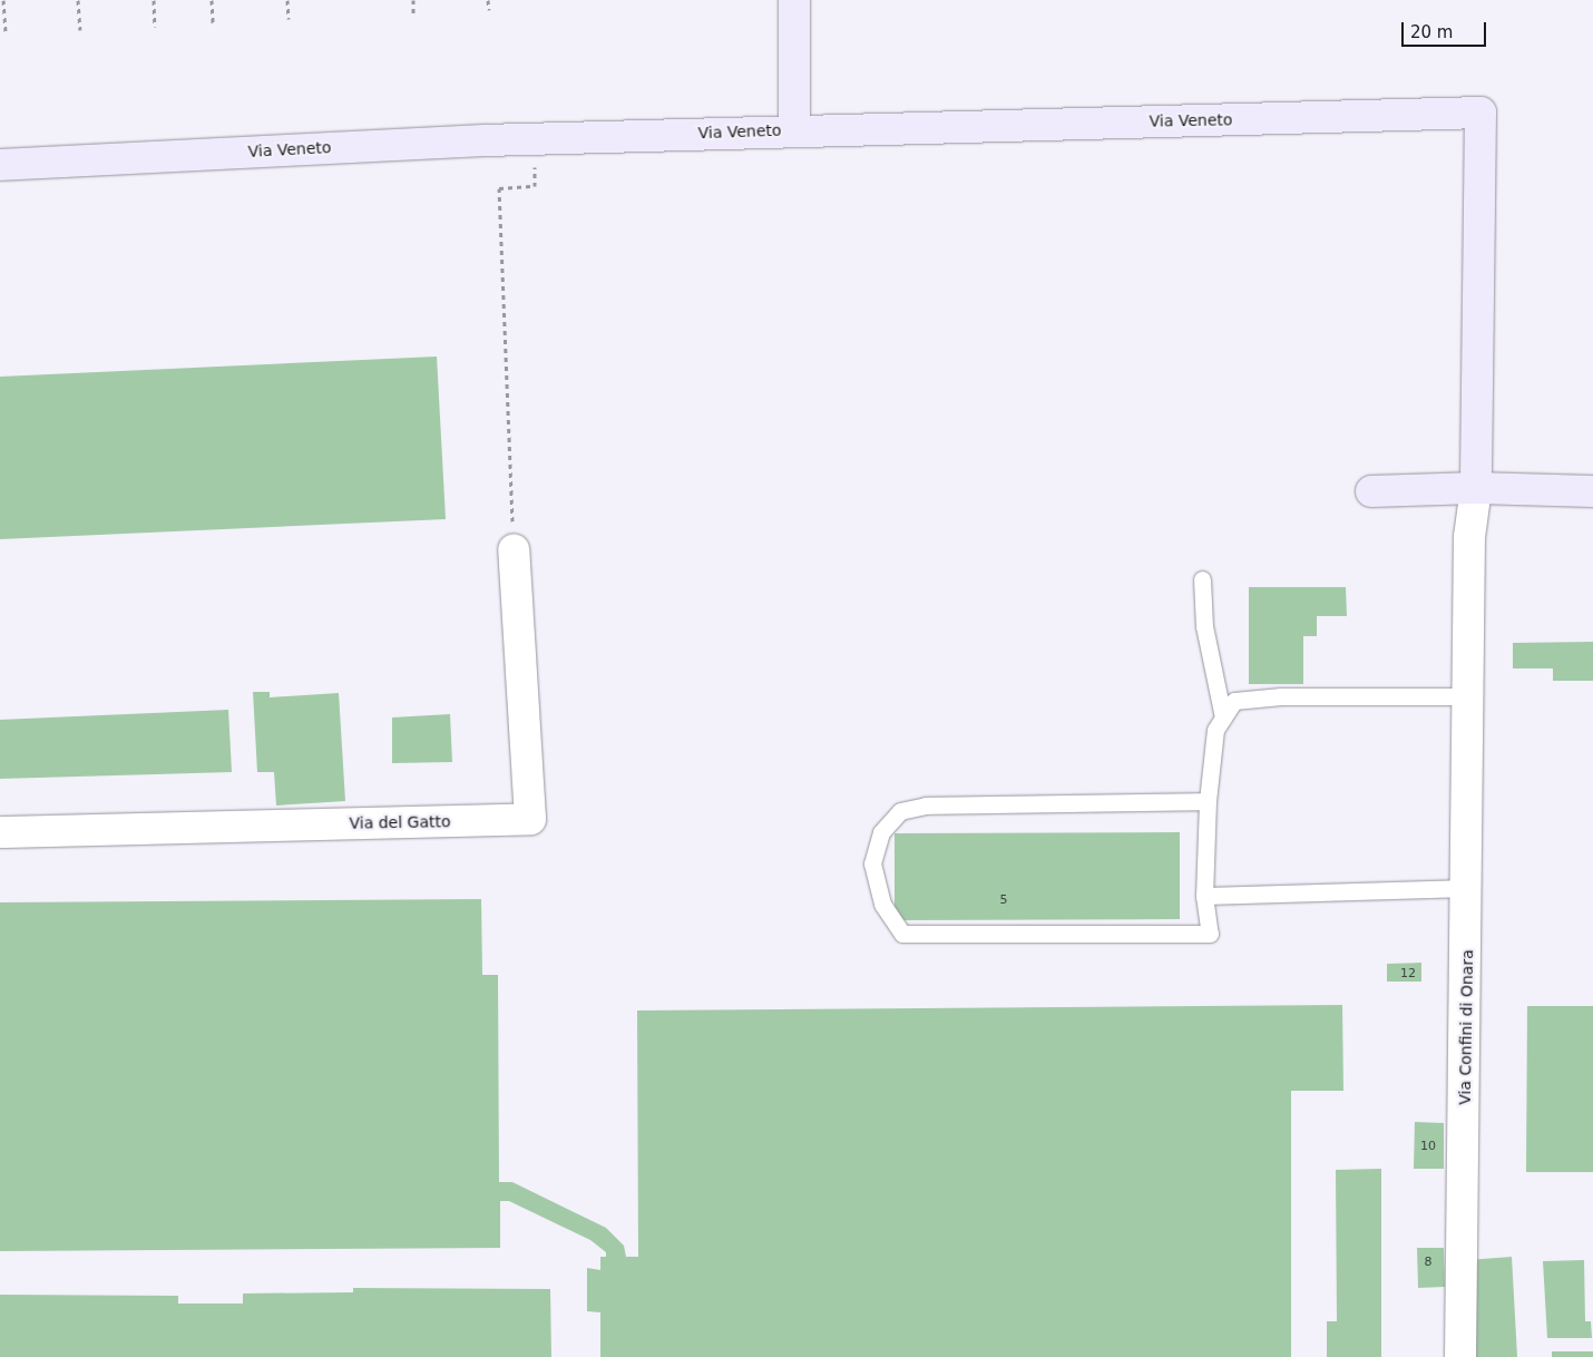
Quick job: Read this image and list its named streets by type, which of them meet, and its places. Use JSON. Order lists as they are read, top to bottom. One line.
{"streets":{"street":["Via Veneto","Via del Gatto","Via Confini di Onara"]},"crossings":[["Via Veneto","Via Confini di Onara"]],"house_numbers":["5","12","10","8"],"scale_bar":"20 m"}
